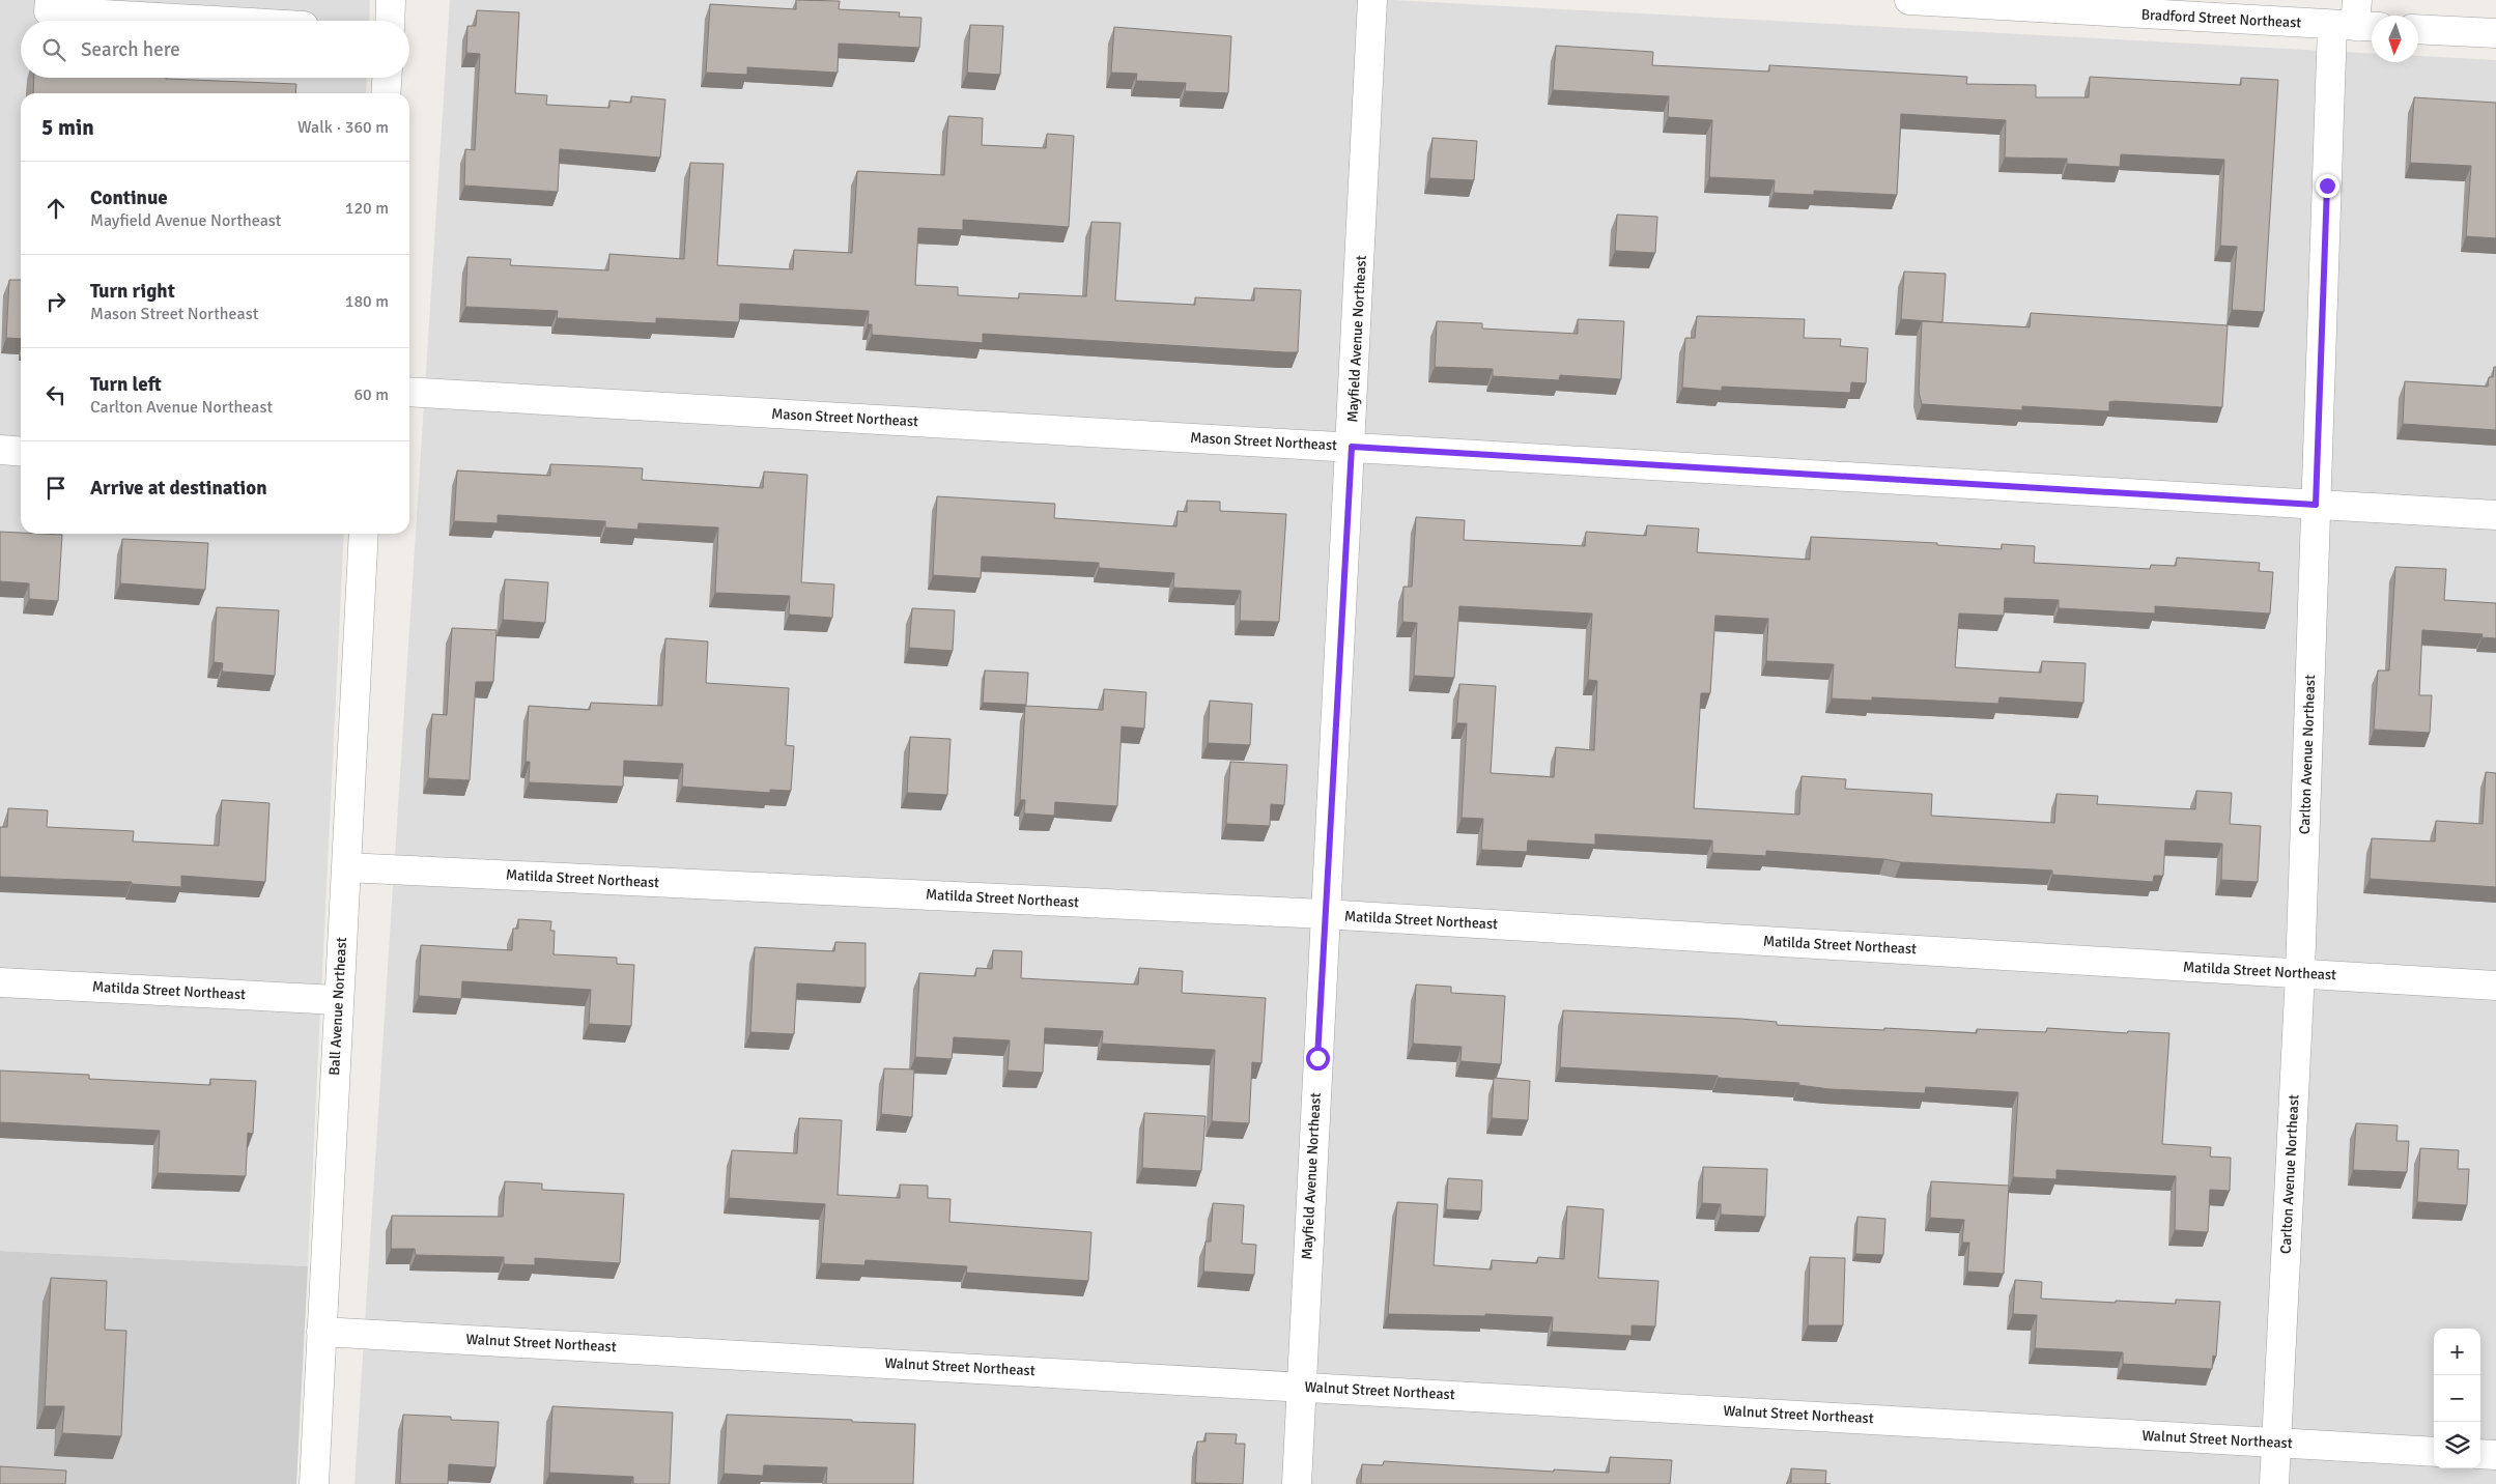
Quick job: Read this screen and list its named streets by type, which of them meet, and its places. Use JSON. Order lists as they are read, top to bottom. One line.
{"streets":{"street":["Bradford Street Northeast","Mayfield Avenue Northeast","Mason Street Northeast","Carlton Avenue Northeast","Matilda Street Northeast","Ball Avenue Northeast","Walnut Street Northeast"]},"crossings":[["Bradford Street Northeast","Carlton Avenue Northeast"],["Mayfield Avenue Northeast","Mason Street Northeast"],["Mayfield Avenue Northeast","Matilda Street Northeast"],["Mayfield Avenue Northeast","Walnut Street Northeast"],["Mason Street Northeast","Carlton Avenue Northeast"],["Carlton Avenue Northeast","Matilda Street Northeast"],["Carlton Avenue Northeast","Walnut Street Northeast"],["Matilda Street Northeast","Ball Avenue Northeast"],["Ball Avenue Northeast","Walnut Street Northeast"]],"north":"bottom","page":{"search":"Search here","heading":["5 min","Walk · 360 m"],"list":[["Continue","Mayfield Avenue Northeast","120 m"],["Turn right","Mason Street Northeast","180 m"],["Turn left","Carlton Avenue Northeast","60 m"],"Arrive at destination"],"map_buttons":["+","−"]}}
